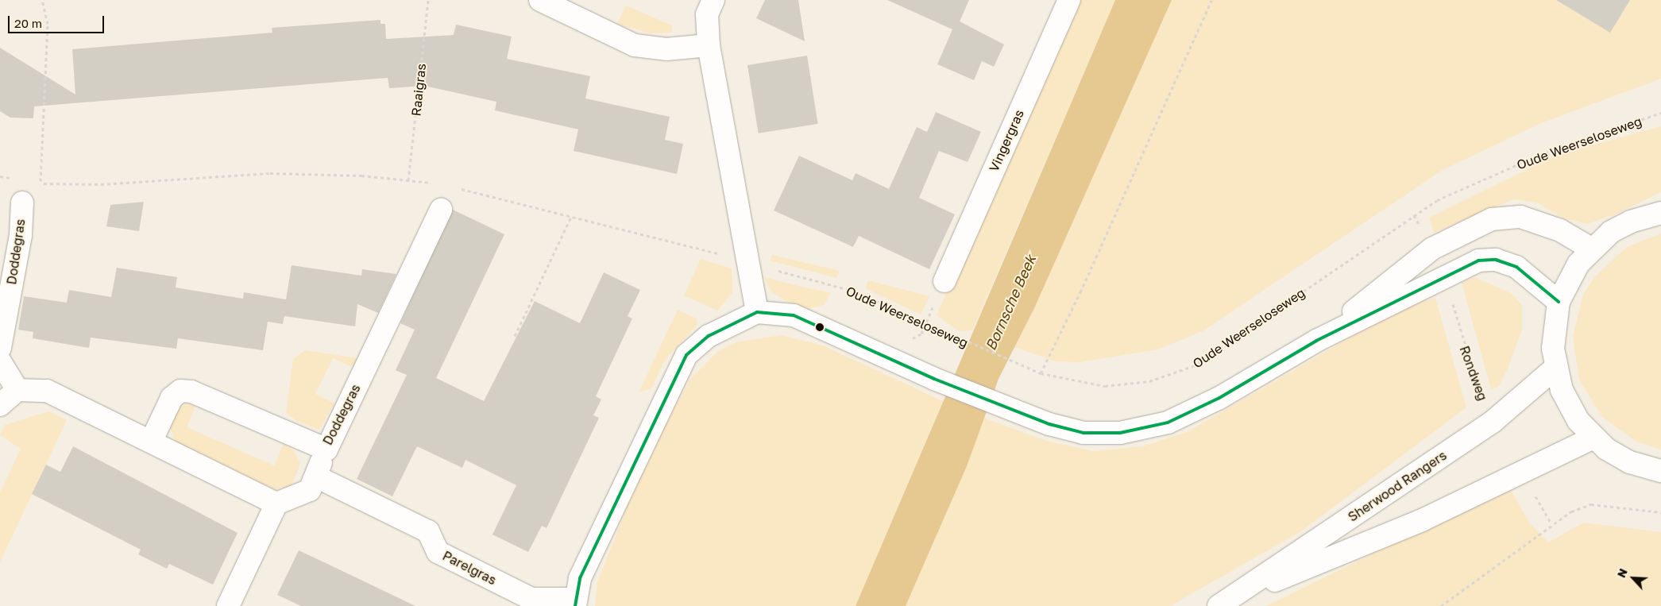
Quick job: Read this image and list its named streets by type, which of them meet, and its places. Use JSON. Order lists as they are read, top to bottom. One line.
{"streets":{"street":["Vingergras","Doddegras","Sherwood Rangers","Parelgras"],"path":["Raaigras","Oude Weerseloseweg","Rondweg"]},"crossings":[["Rondweg","Sherwood Rangers"]],"water":["Bornsche Beek"],"scale_bar":"20 m","north":"top left"}
